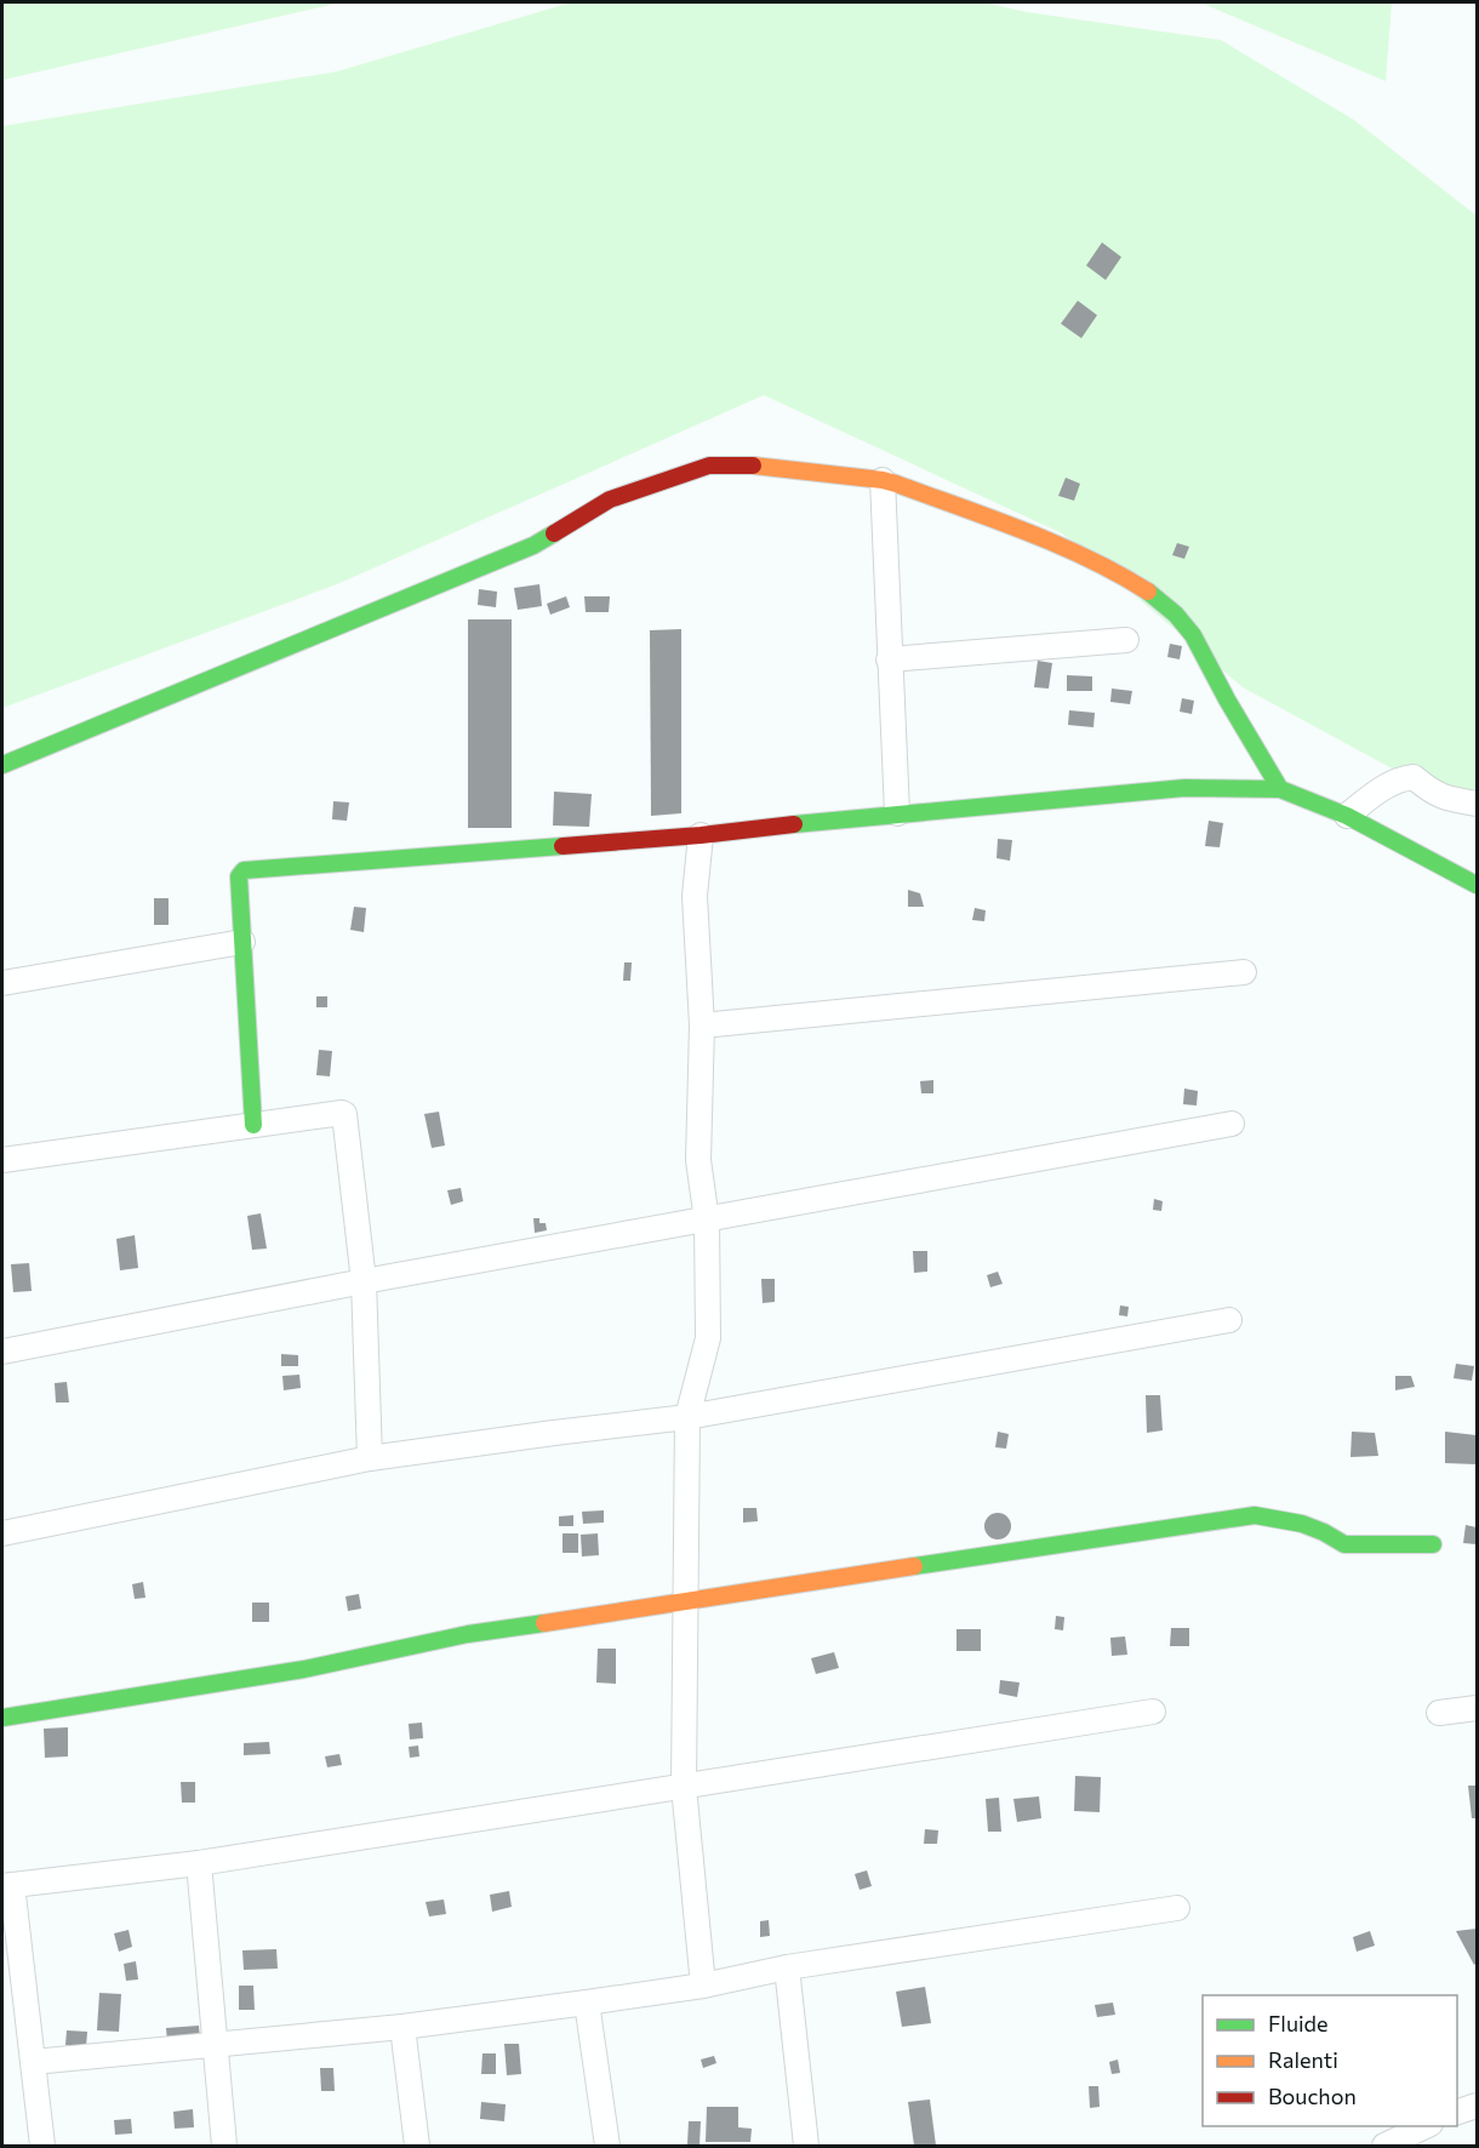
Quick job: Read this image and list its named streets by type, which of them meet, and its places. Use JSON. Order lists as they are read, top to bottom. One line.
{"legend":["Fluide","Ralenti","Bouchon"]}
